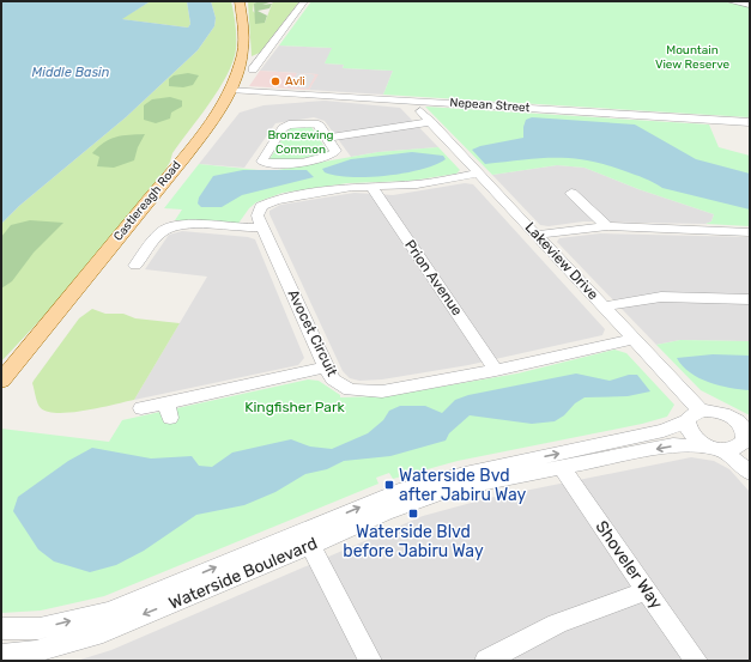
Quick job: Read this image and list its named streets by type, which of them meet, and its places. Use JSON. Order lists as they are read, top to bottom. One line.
{"streets":{"main road":["Castlereagh Road"],"street":["Nepean Street","Lakeview Drive","Prion Avenue","Avocet Circuit","Shoveler Way","Waterside Boulevard"]},"crossings":[["Nepean Street","Castlereagh Road"],["Lakeview Drive","Avocet Circuit"],["Lakeview Drive","Waterside Boulevard"],["Prion Avenue","Avocet Circuit"],["Shoveler Way","Waterside Boulevard"]],"water":["Middle Basin"],"parks":["Mountain View Reserve","Bronzewing Common","Kingfisher Park"],"places":{"other":["Avli"],"transit":["Waterside Bvd after Jabiru Way","Waterside Blvd before Jabiru Way"]}}
